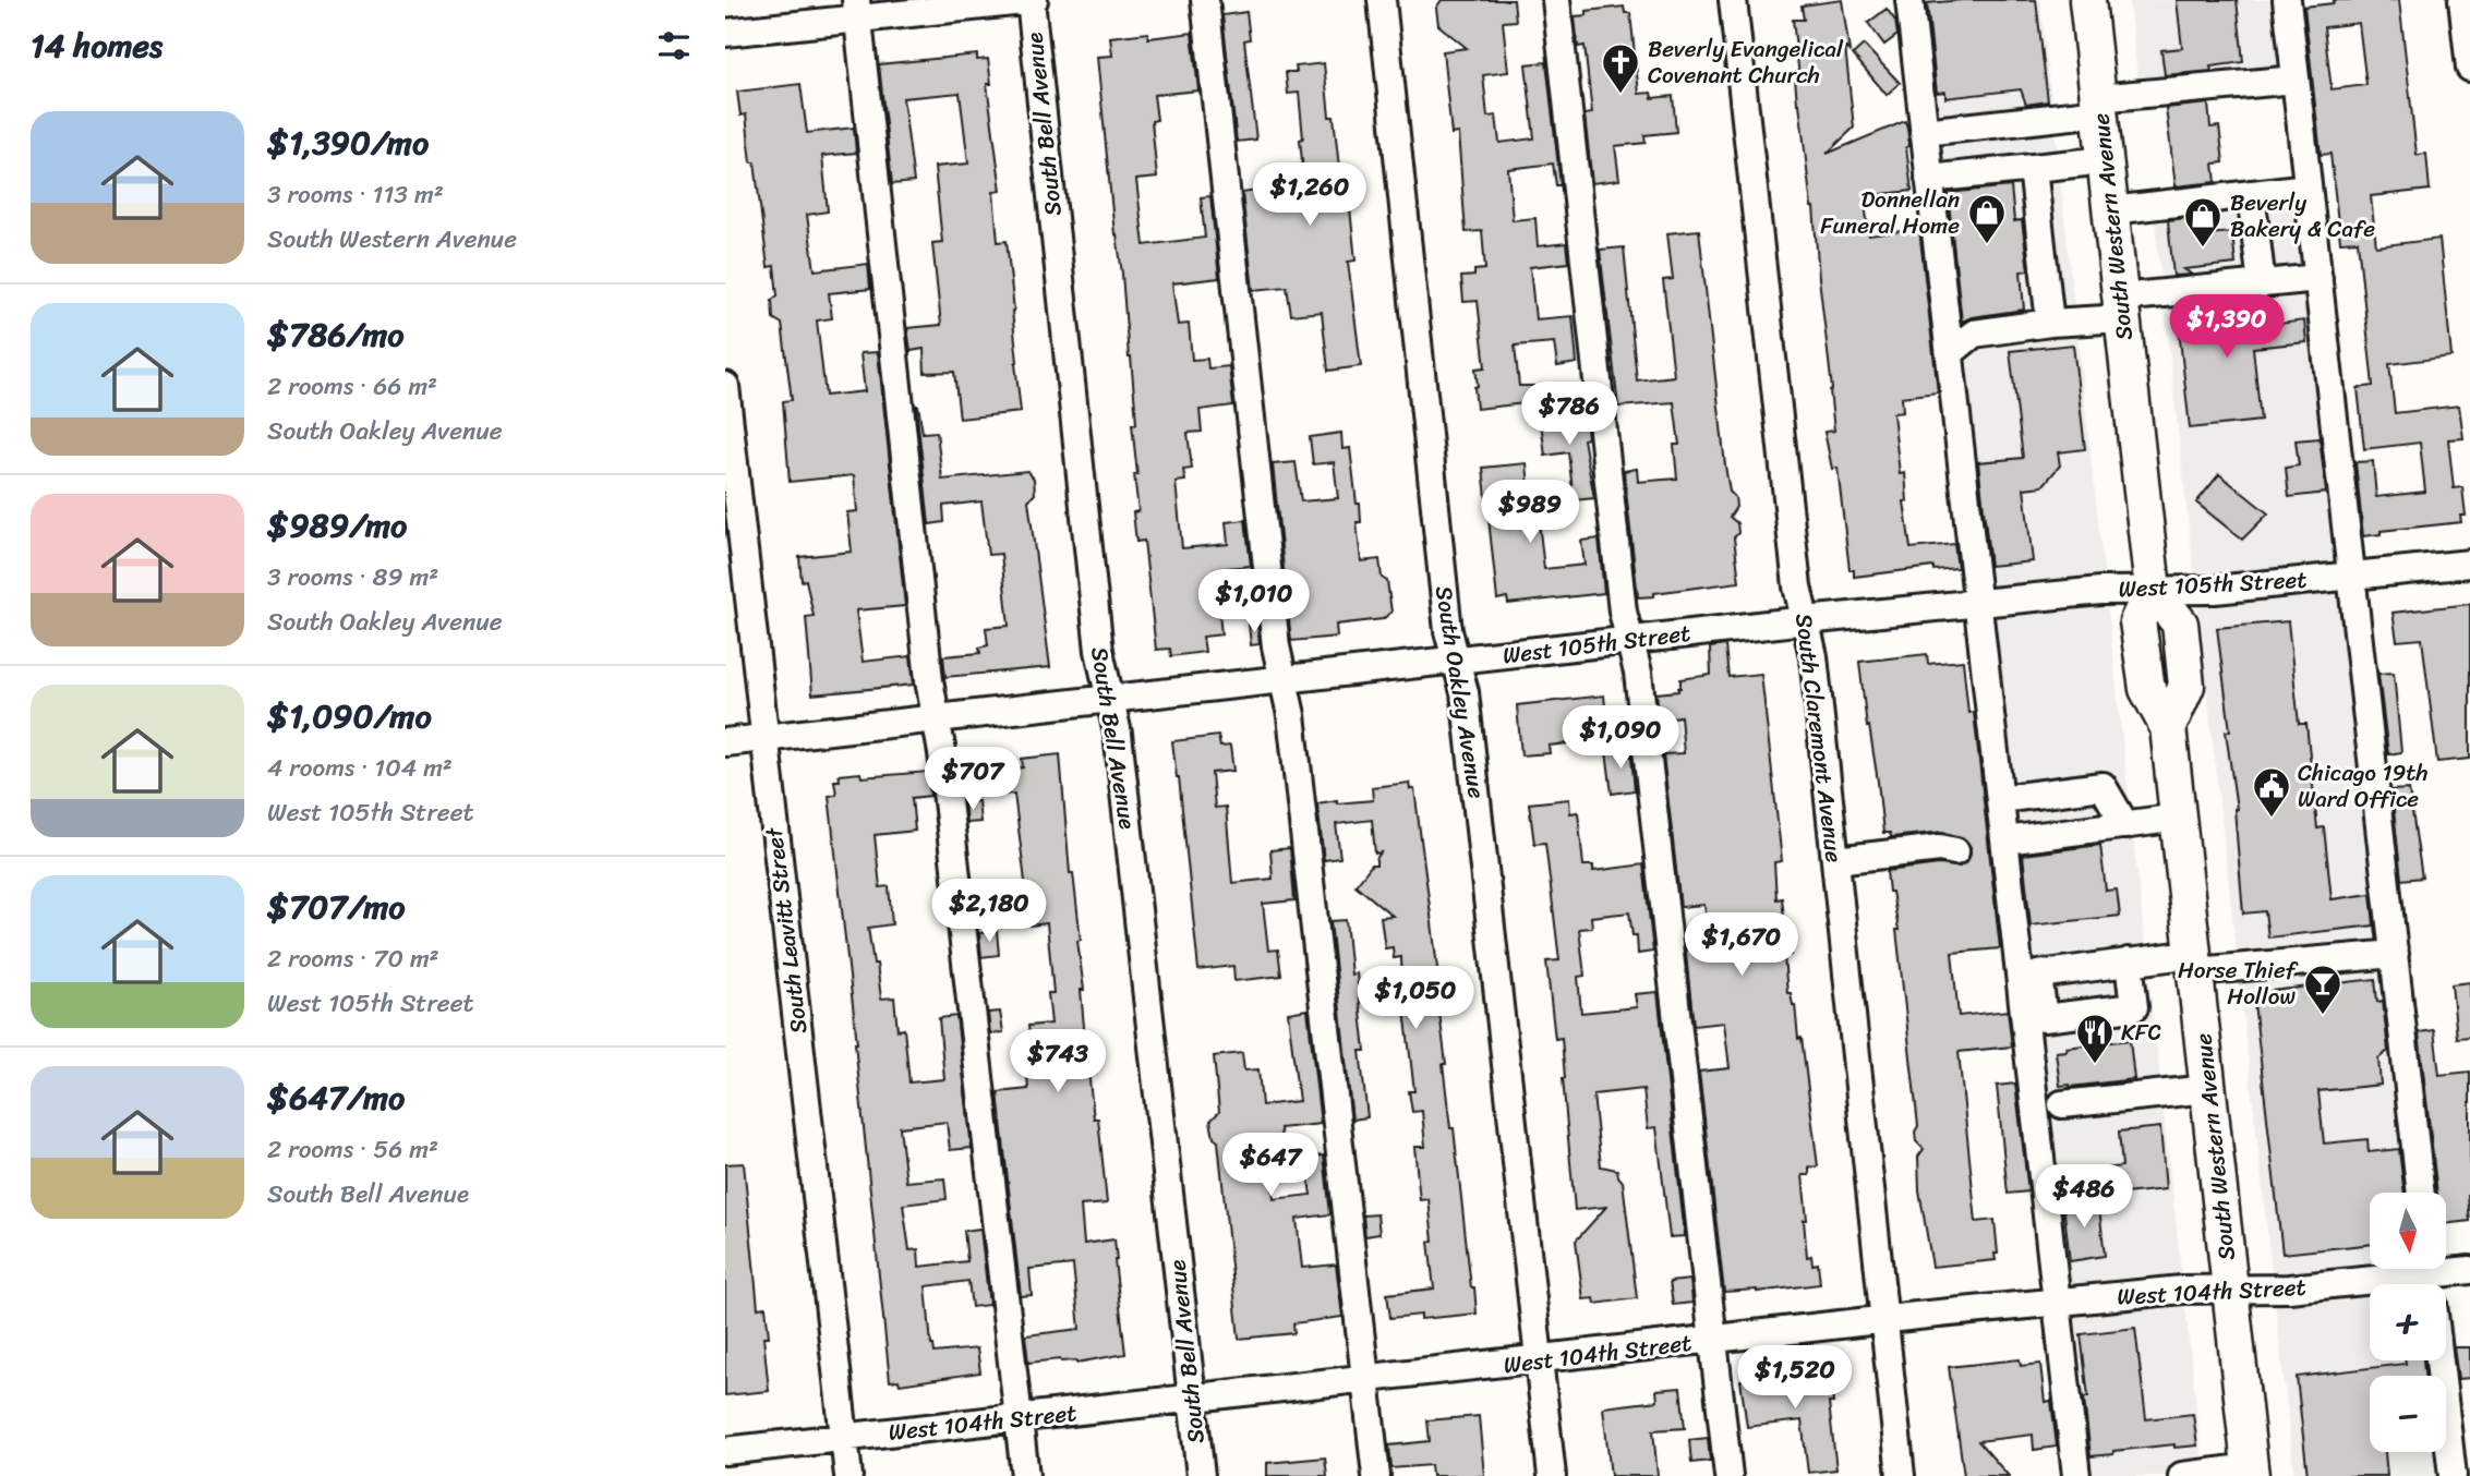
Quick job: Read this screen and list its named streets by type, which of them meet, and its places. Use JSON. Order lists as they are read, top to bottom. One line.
{"streets":{"main road":["South Western Avenue"],"street":["South Bell Avenue","West 105th Street","South Oakley Avenue","South Claremont Avenue","South Leavitt Street","West 104th Street"]},"crossings":[["South Bell Avenue","West 105th Street"],["South Bell Avenue","West 104th Street"],["South Western Avenue","West 105th Street"],["South Western Avenue","West 104th Street"],["West 105th Street","South Oakley Avenue"],["West 105th Street","South Claremont Avenue"],["West 105th Street","South Leavitt Street"],["South Oakley Avenue","West 104th Street"],["South Claremont Avenue","West 104th Street"],["South Leavitt Street","West 104th Street"]],"places":{"church":["Beverly Evangelical Covenant Church"],"shop":["Donnellan Funeral Home","Beverly Bakery & Cafe"],"public building":["Chicago 19th Ward Office"],"bar":["Horse Thief Hollow"],"restaurant":["KFC"]},"north":"bottom","page":{"heading":"14 homes","list":[{"name":"$1,390/mo","note":"3 rooms · 113 m² · South Western Avenue"},{"name":"$786/mo","note":"2 rooms · 66 m² · South Oakley Avenue"},{"name":"$989/mo","note":"3 rooms · 89 m² · South Oakley Avenue"},{"name":"$1,090/mo","note":"4 rooms · 104 m² · West 105th Street"},{"name":"$707/mo","note":"2 rooms · 70 m² · West 105th Street"},{"name":"$647/mo","note":"2 rooms · 56 m² · South Bell Avenue"}],"price":["$1,260","$1,390","$786","$989","$1,010","$1,090","$707","$2,180","$1,670","$1,050","$743","$647","$486","$1,520"],"map_buttons":["+","−"]}}
